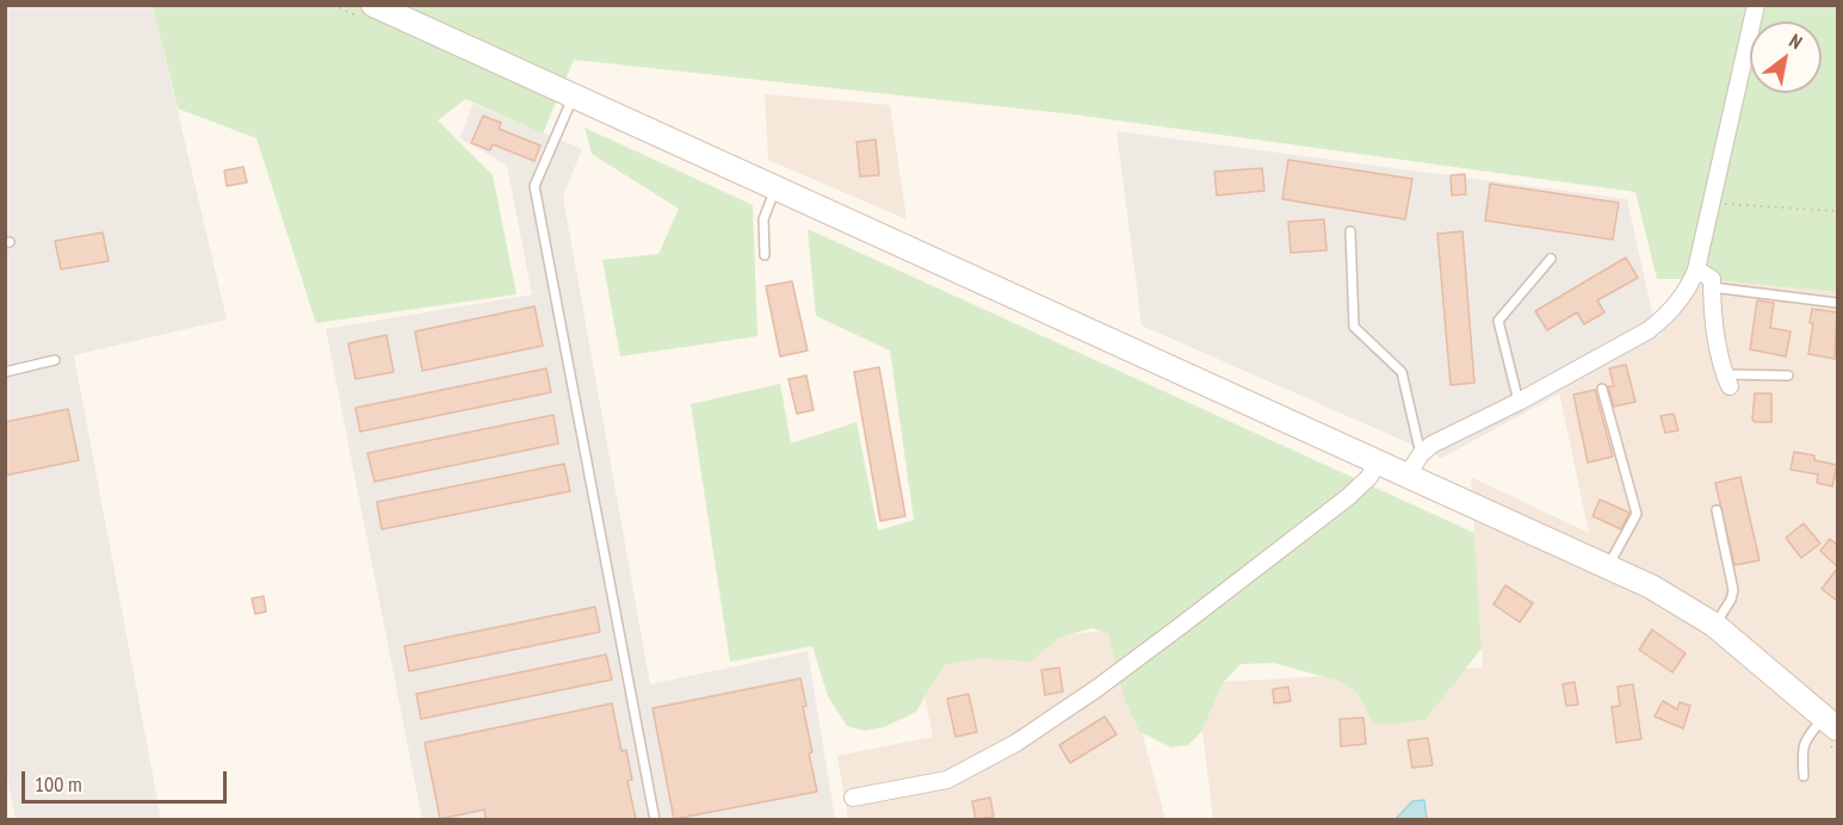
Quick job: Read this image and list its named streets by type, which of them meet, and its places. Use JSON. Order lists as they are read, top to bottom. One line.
{"scale_bar":"100 m","north":"top right"}
